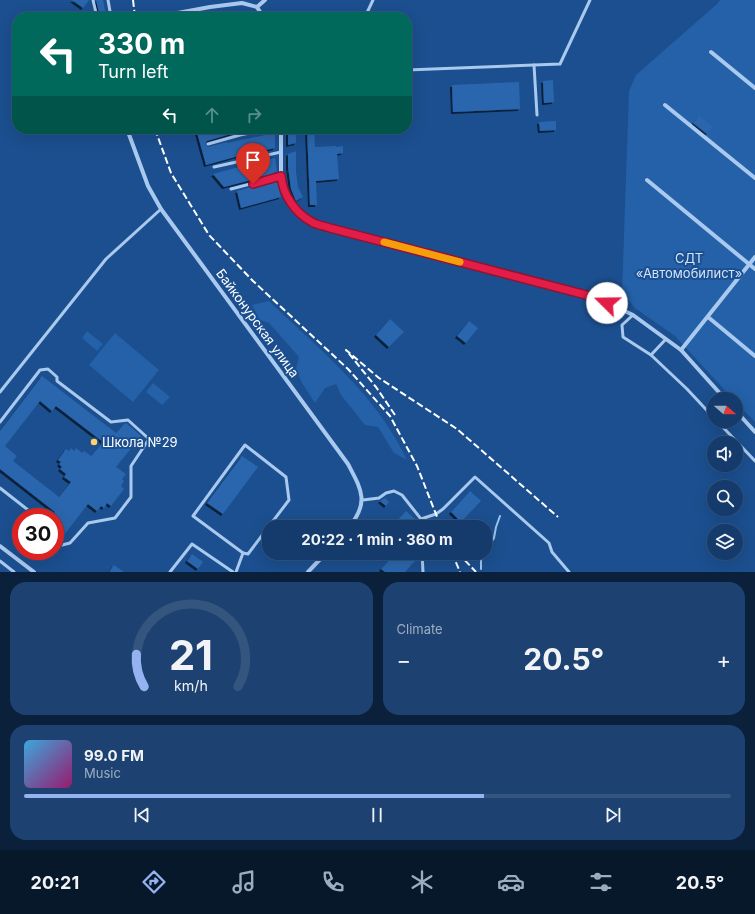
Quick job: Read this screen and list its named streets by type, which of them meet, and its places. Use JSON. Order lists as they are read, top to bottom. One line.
{"streets":{"street":["Байконурская улица"]},"parks":["СДТ «Автомобилист»"],"places":["Школа №29"],"north":"right","page":{"turn":["330 m","Turn left"],"limit":"30","trip":"20:22 · 1 min · 360 m","tile":"Climate","heat":["−","20.5°","+"],"song":["99.0 FM","Music"],"tabs":["20:21","20.5°"],"gauge":["21","km/h"]}}
